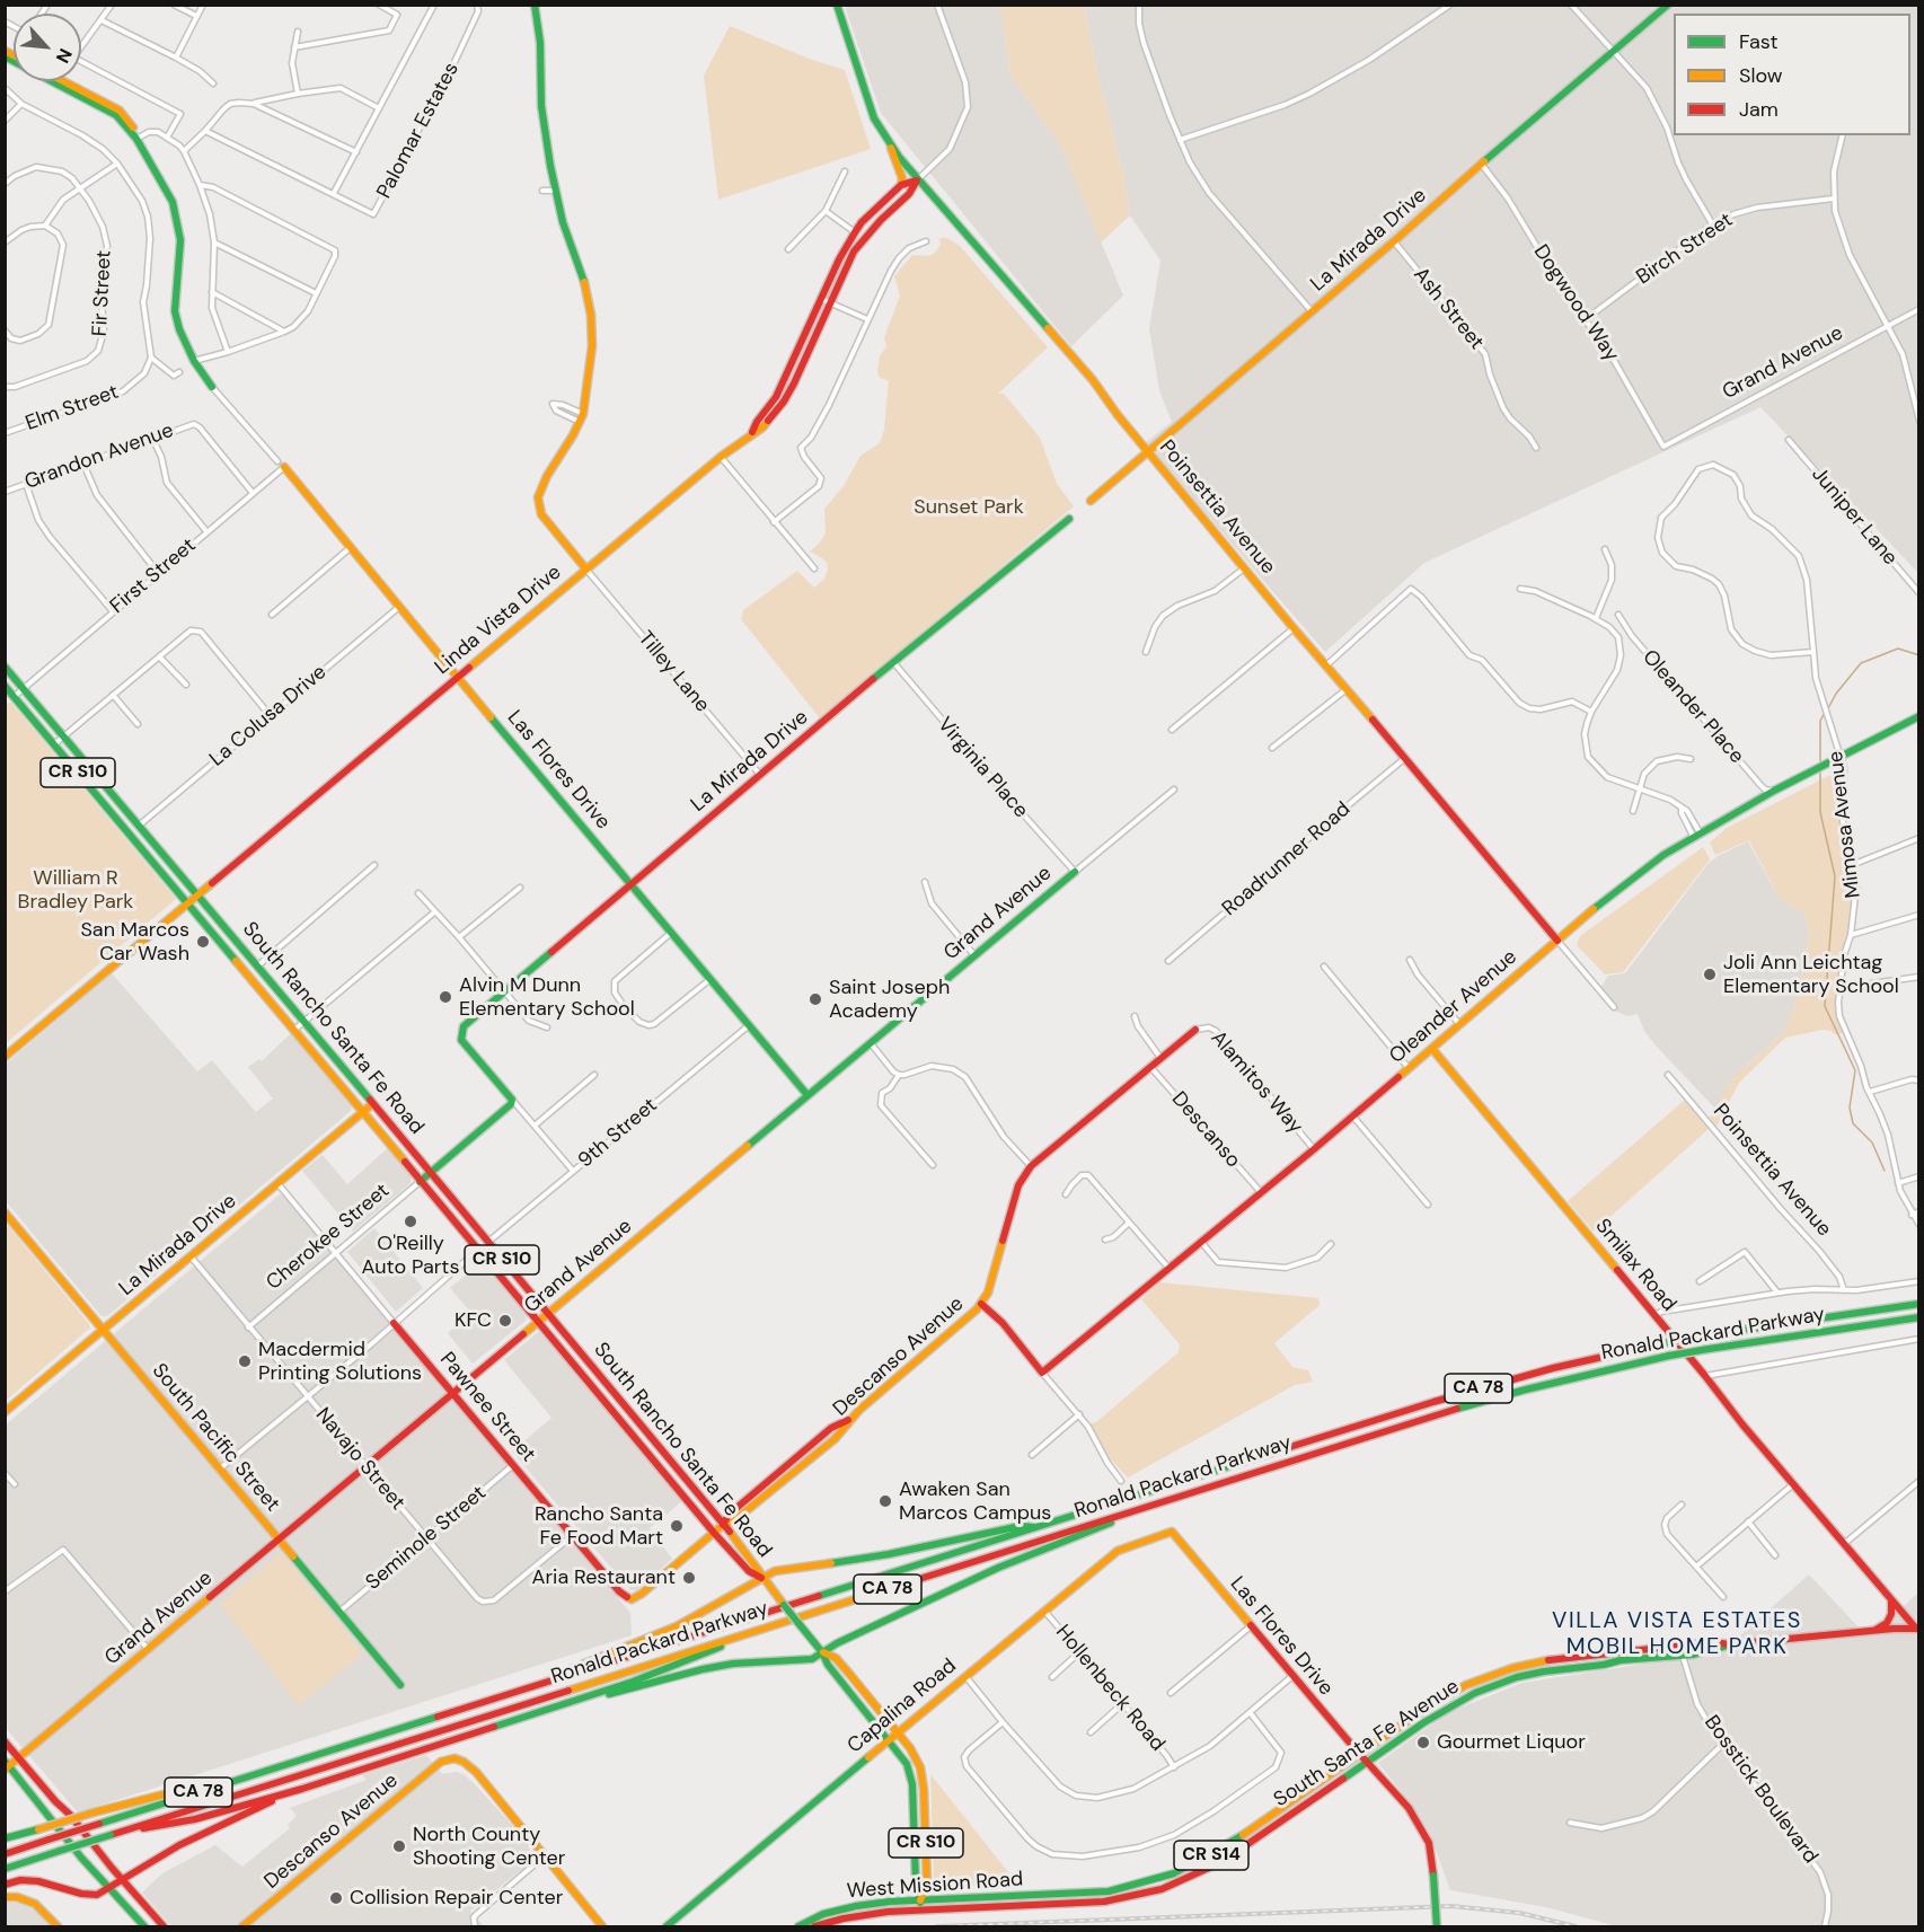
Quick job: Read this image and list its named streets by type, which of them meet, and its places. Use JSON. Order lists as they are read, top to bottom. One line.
{"streets":{"main road":["La Mirada Drive","Grand Avenue","Poinsettia Avenue","Linda Vista Drive","Las Flores Drive","CR S10","Oleander Avenue","South Rancho Santa Fe Road","Cherokee Street","Smilax Road","Ronald Packard Parkway","Descanso Avenue","CA 78","Pawnee Street","South Pacific Street","Capalina Road","South Santa Fe Avenue","CR S14","West Mission Road"],"street":["Palomar Estates","Birch Street","Fir Street","Dogwood Way","Ash Street","Elm Street","Grandon Avenue","Juniper Lane","First Street","Tilley Lane","Oleander Place","La Colusa Drive","Virginia Place","Mimosa Avenue","Roadrunner Road","Alamitos Way","Descanso","9th Street","Navajo Street","Seminole Street","Hollenbeck Road","Bosstick Boulevard"]},"crossings":[["La Mirada Drive","Dogwood Way"],["La Mirada Drive","Ash Street"],["La Mirada Drive","Poinsettia Avenue"],["La Mirada Drive","Tilley Lane"],["La Mirada Drive","Virginia Place"],["La Mirada Drive","Las Flores Drive"],["La Mirada Drive","South Rancho Santa Fe Road"],["La Mirada Drive","Cherokee Street"],["La Mirada Drive","Pawnee Street"],["La Mirada Drive","South Pacific Street"],["La Mirada Drive","Navajo Street"],["Birch Street","Dogwood Way"],["Dogwood Way","Grand Avenue"],["Grand Avenue","Virginia Place"],["Grand Avenue","Las Flores Drive"],["Grand Avenue","South Rancho Santa Fe Road"],["Grand Avenue","Pawnee Street"],["Grand Avenue","South Pacific Street"],["Grand Avenue","Navajo Street"],["Grandon Avenue","First Street"],["Poinsettia Avenue","Roadrunner Road"],["Poinsettia Avenue","Oleander Avenue"],["First Street","Las Flores Drive"],["First Street","South Rancho Santa Fe Road"],["Linda Vista Drive","Tilley Lane"],["Linda Vista Drive","Las Flores Drive"],["Linda Vista Drive","South Rancho Santa Fe Road"],["Oleander Place","Oleander Avenue"],["La Colusa Drive","Las Flores Drive"],["La Colusa Drive","South Rancho Santa Fe Road"],["Las Flores Drive","9th Street"],["Las Flores Drive","Capalina Road"],["Las Flores Drive","South Santa Fe Avenue"],["CR S10","South Rancho Santa Fe Road"],["CR S10","Capalina Road"],["CR S10","West Mission Road"],["Mimosa Avenue","Oleander Avenue"],["Oleander Avenue","Alamitos Way"],["Oleander Avenue","Descanso"],["Oleander Avenue","Smilax Road"],["South Rancho Santa Fe Road","9th Street"],["South Rancho Santa Fe Road","Cherokee Street"],["South Rancho Santa Fe Road","Descanso Avenue"],["Alamitos Way","Descanso Avenue"],["Descanso","Descanso Avenue"],["Cherokee Street","Pawnee Street"],["Cherokee Street","Navajo Street"],["Smilax Road","South Santa Fe Avenue"],["Descanso Avenue","Pawnee Street"],["Pawnee Street","Navajo Street"],["Pawnee Street","Seminole Street"],["South Pacific Street","Seminole Street"],["Navajo Street","Seminole Street"],["Hollenbeck Road","Capalina Road"],["South Santa Fe Avenue","Bosstick Boulevard"],["South Santa Fe Avenue","West Mission Road"]],"districts":["VILLA VISTA ESTATES MOBIL HOME PARK"],"parks":["Sunset Park","William R Bradley Park"],"places":["San Marcos Car Wash","Joli Ann Leichtag Elementary School","Alvin M Dunn Elementary School","Saint Joseph Academy","O'Reilly Auto Parts","KFC","Macdermid Printing Solutions","Awaken San Marcos Campus","Rancho Santa Fe Food Mart","Aria Restaurant","Gourmet Liquor","North County Shooting Center","Collision Repair Center"],"legend":["Fast","Slow","Jam"],"north":"bottom right"}
